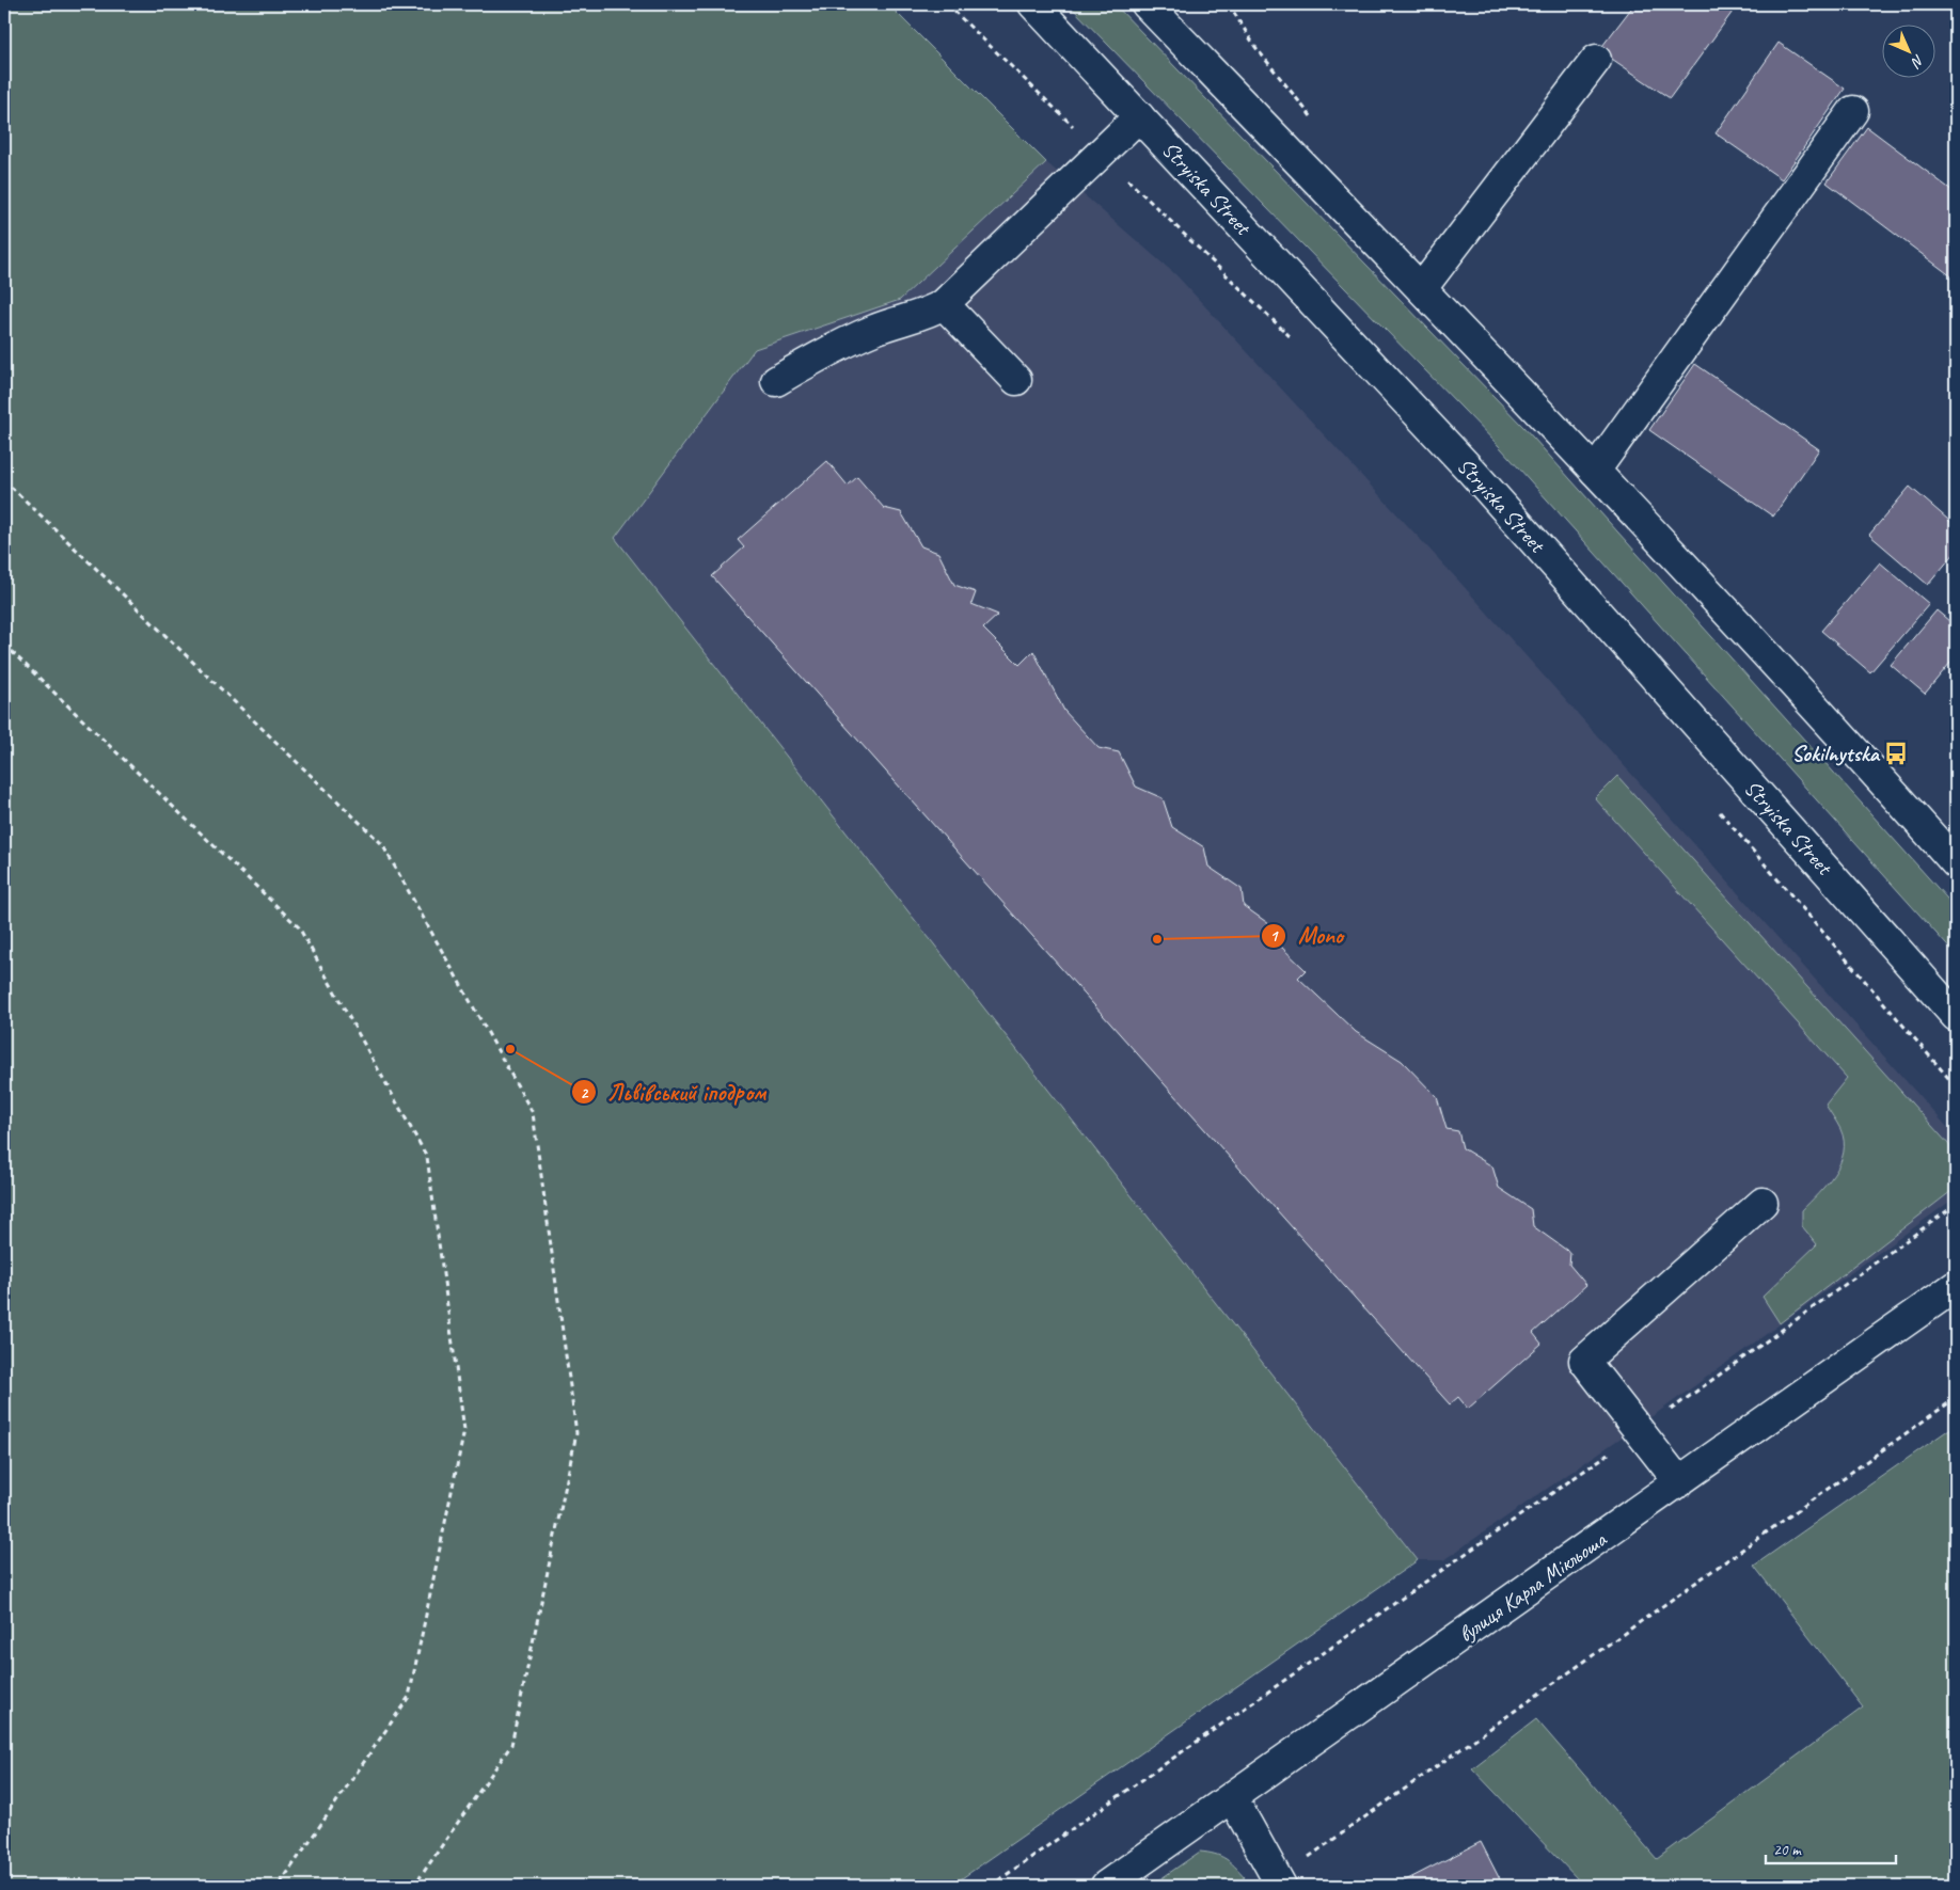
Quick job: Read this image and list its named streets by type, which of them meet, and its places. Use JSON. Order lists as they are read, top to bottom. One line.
{"streets":{"main road":["Stryiska Street","вулиця Карла Мікльоша"]},"places":{"bus stop":["Sokilnytska"],"other":["Mono","Львівський іподром"]},"scale_bar":"20 m","north":"bottom right"}
